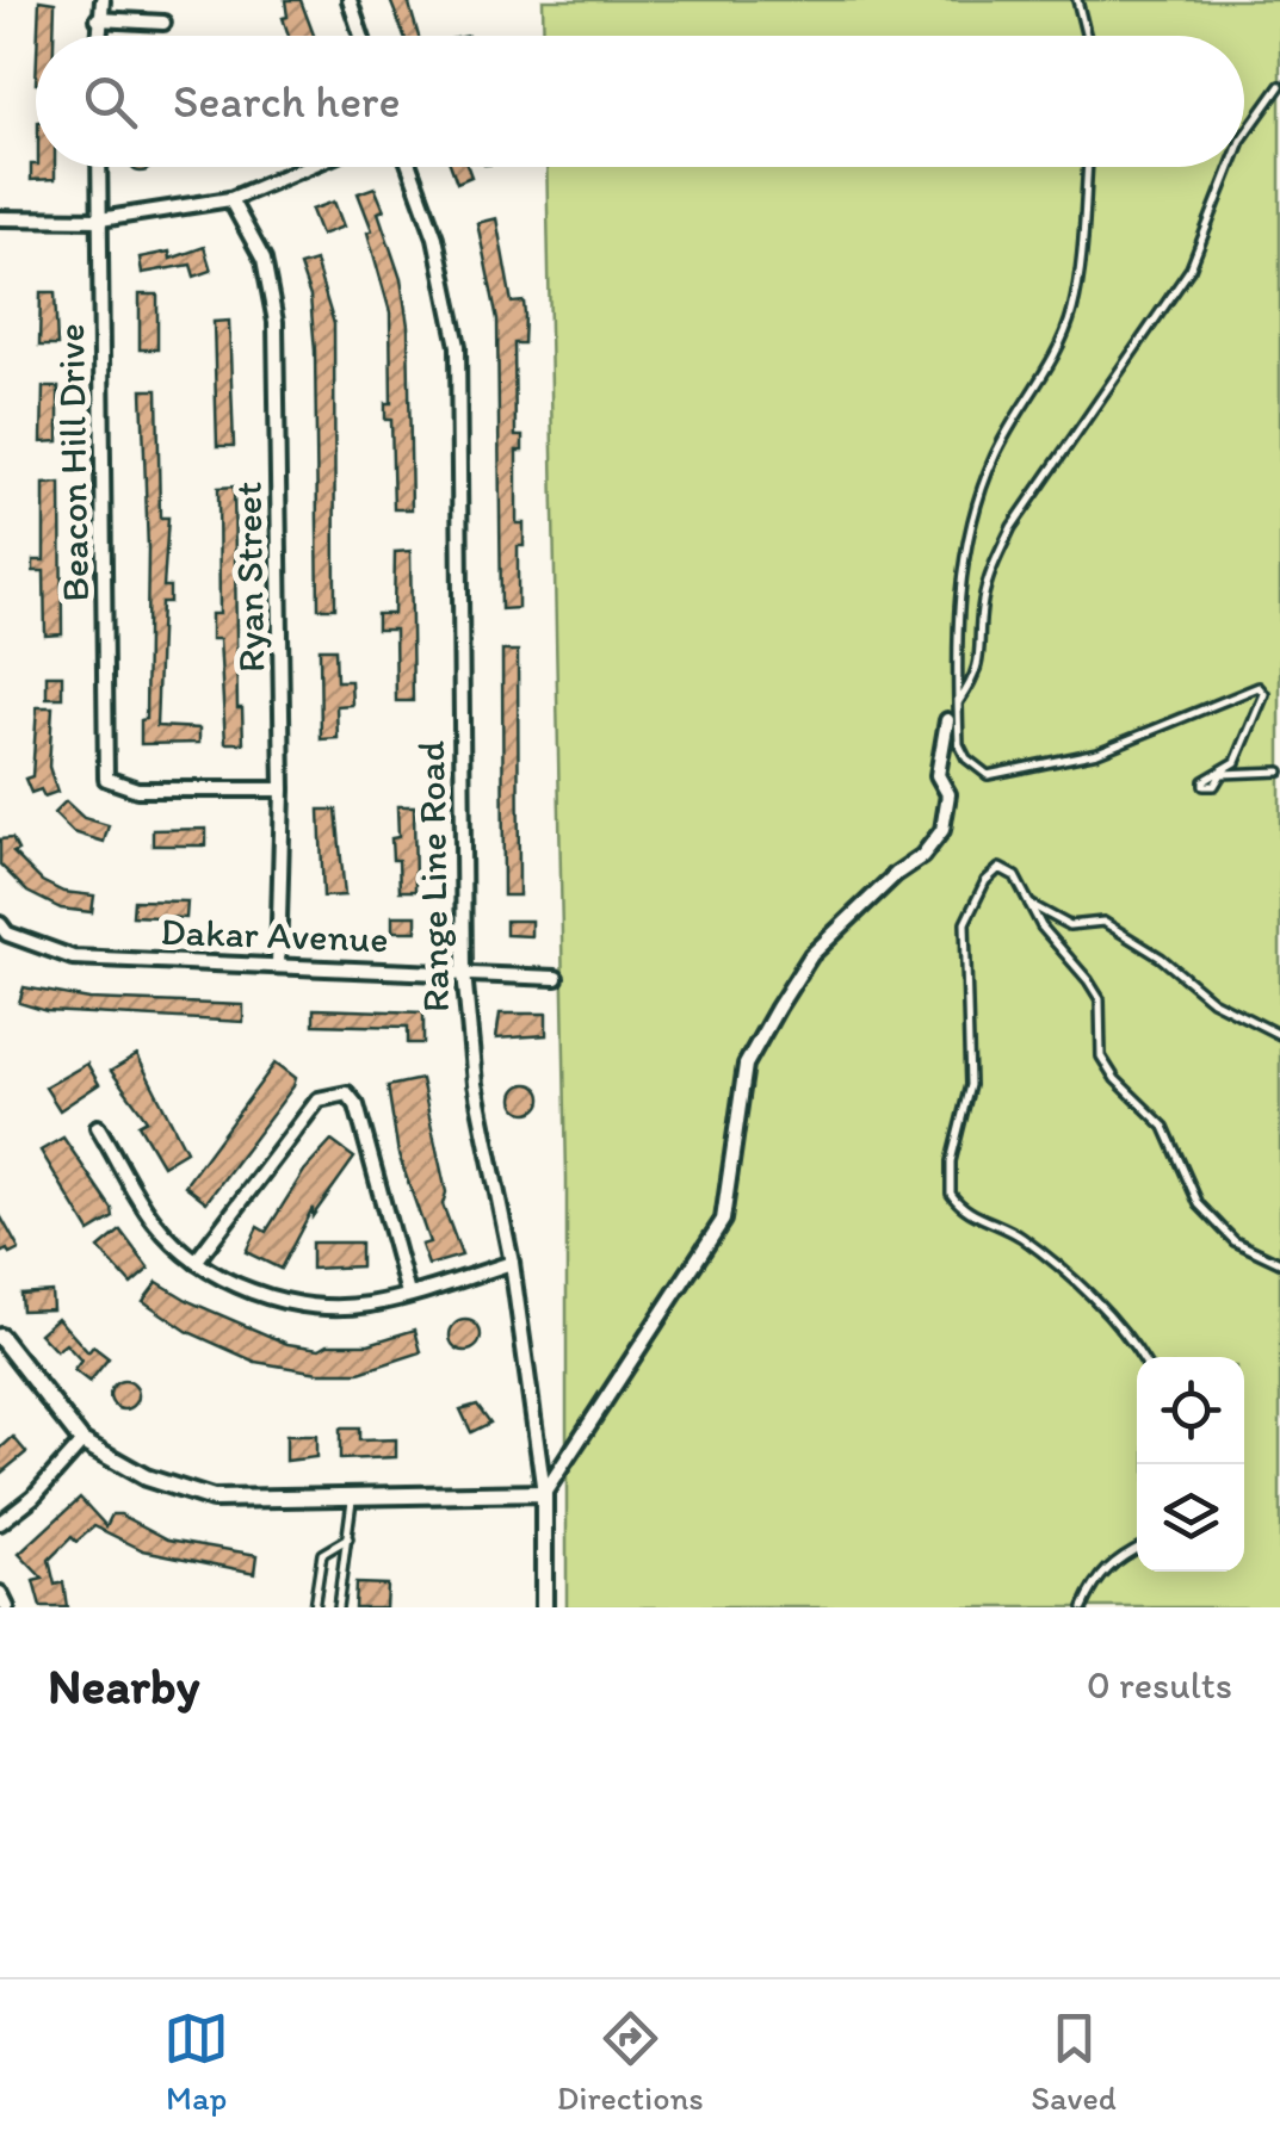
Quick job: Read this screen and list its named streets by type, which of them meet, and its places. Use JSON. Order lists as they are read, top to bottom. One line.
{"streets":{"street":["Beacon Hill Drive","Ryan Street","Range Line Road","Dakar Avenue"]},"crossings":[["Beacon Hill Drive","Ryan Street"],["Ryan Street","Dakar Avenue"],["Range Line Road","Dakar Avenue"]],"page":{"search":"Search here","heading":["Nearby","0 results"],"nav":["Map","Directions","Saved"]}}
